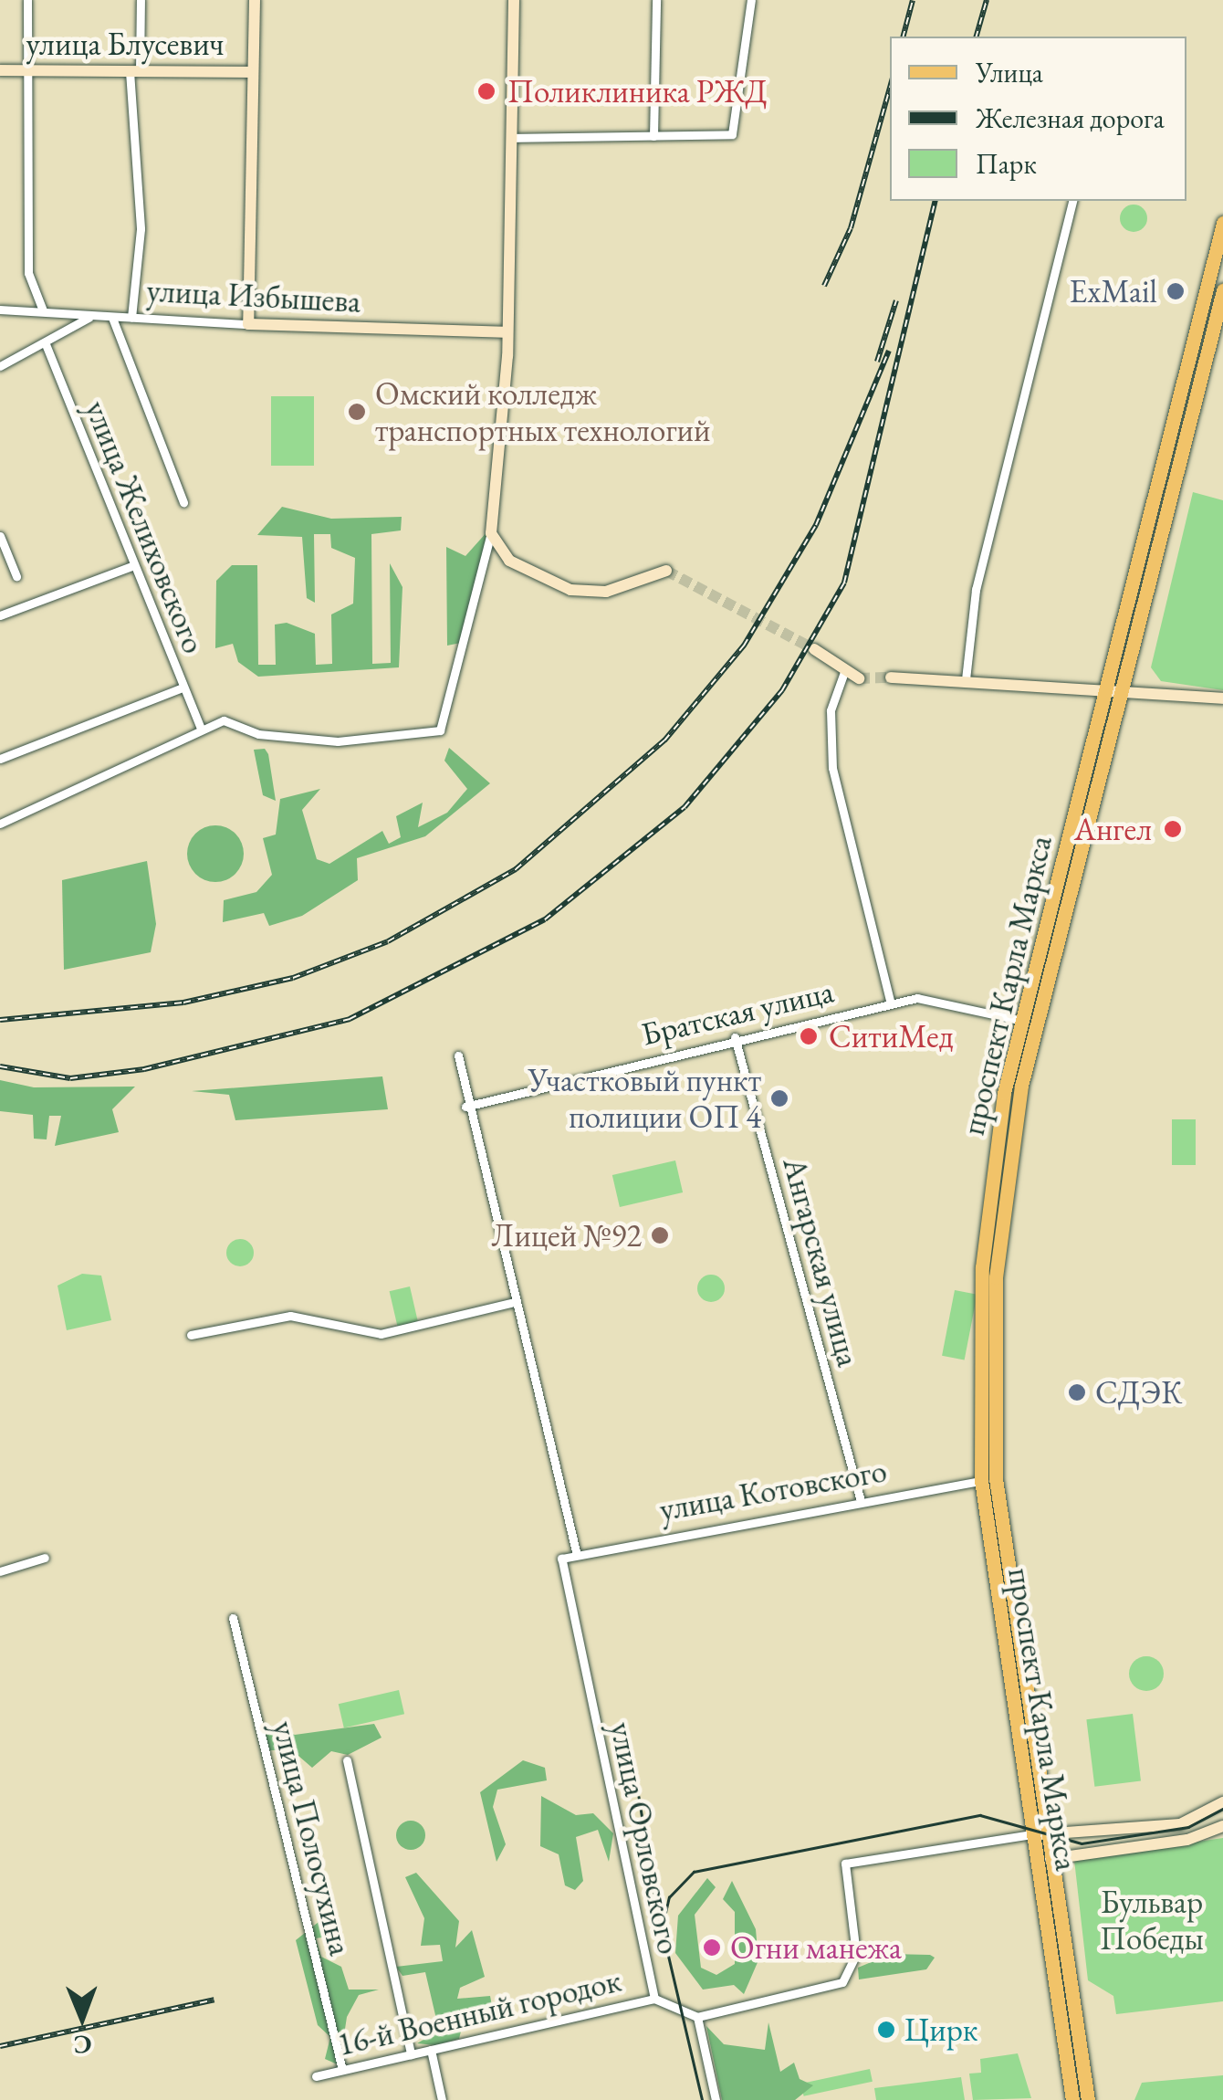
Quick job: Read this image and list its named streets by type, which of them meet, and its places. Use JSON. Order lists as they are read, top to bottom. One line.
{"streets":{"main road":["улица Блусевич","улица Избышева","проспект Карла Маркса"],"street":["улица Желиховского","Братская улица","Ангарская улица","улица Котовского","улица Полосухина","улица Орловского","16-й Военный городок"]},"crossings":[["проспект Карла Маркса","Братская улица"],["проспект Карла Маркса","улица Котовского"],["Братская улица","Ангарская улица"],["Ангарская улица","улица Котовского"],["улица Котовского","улица Орловского"],["улица Полосухина","16-й Военный городок"],["улица Орловского","16-й Военный городок"]],"parks":["Бульвар Победы"],"places":["Поликлиника РЖД","ExMail","Омский колледж транспортных технологий","Ангел","СитиМед","Участковый пункт полиции ОП 4","Лицей №92","СДЭК","Огни манежа","Цирк"],"legend":["Улица","Железная дорога","Парк"],"north":"bottom"}
